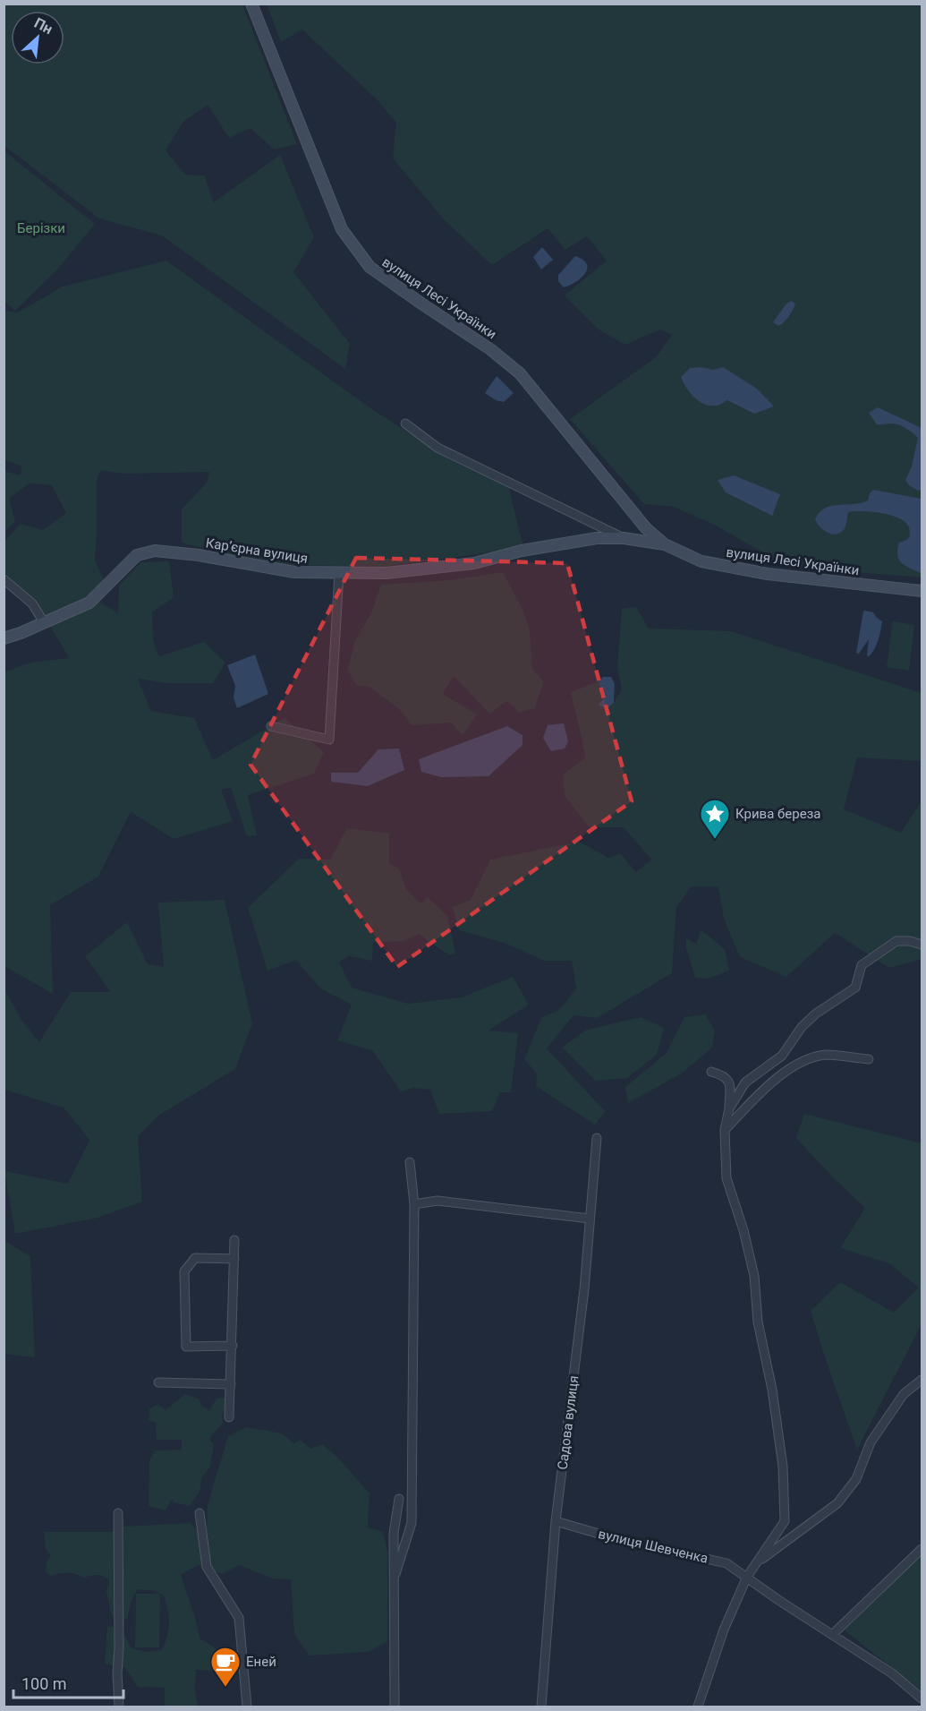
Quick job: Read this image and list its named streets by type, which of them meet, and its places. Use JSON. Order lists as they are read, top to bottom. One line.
{"streets":{"street":["вулиця Лесі Українки","Карʼєрна вулиця","Садова вулиця","вулиця Шевченка"]},"crossings":[["вулиця Лесі Українки","Карʼєрна вулиця"],["Садова вулиця","вулиця Шевченка"]],"parks":["Берізки"],"places":{"place":["Крива береза"],"cafe":["Еней"]},"scale_bar":"100 m","north":"top right"}
